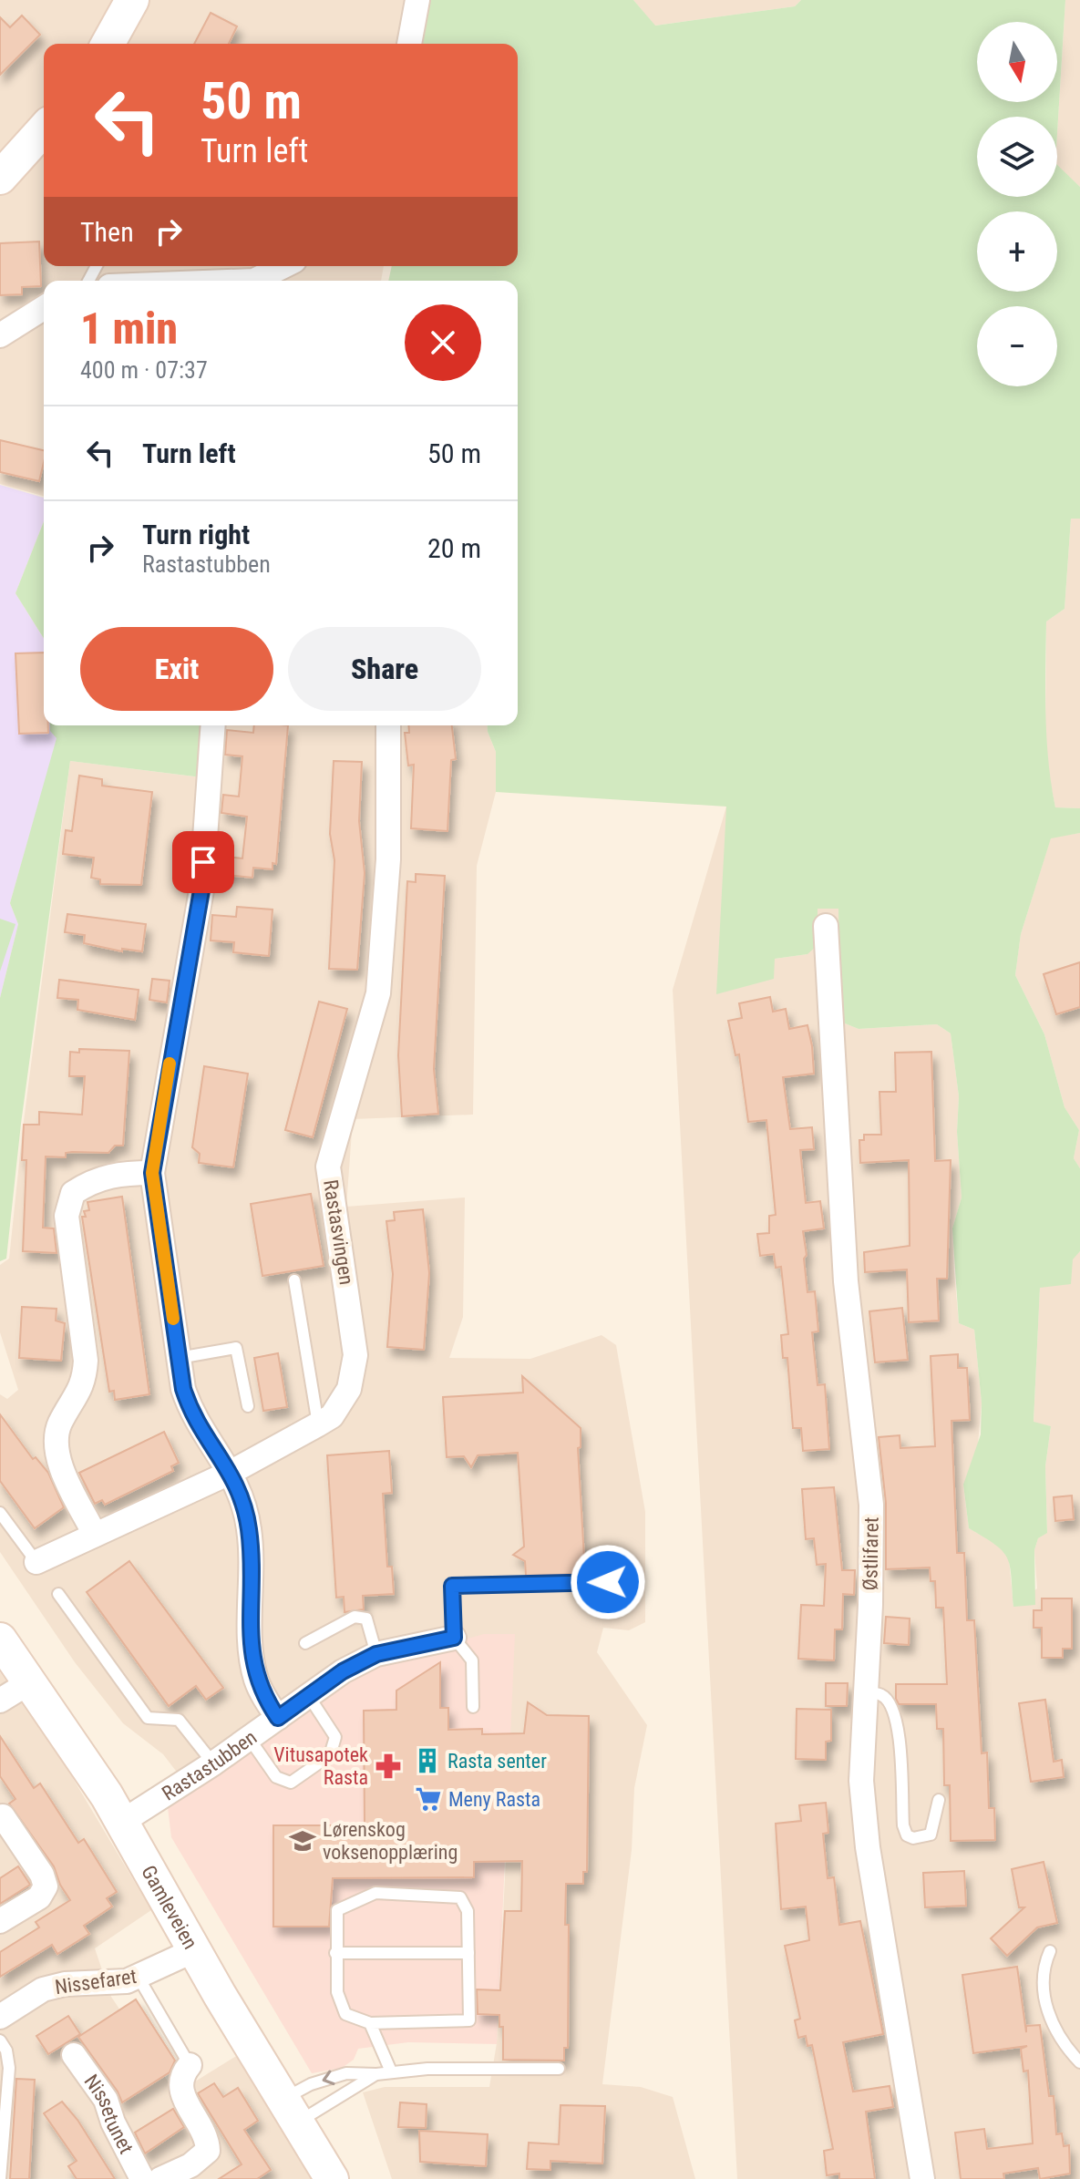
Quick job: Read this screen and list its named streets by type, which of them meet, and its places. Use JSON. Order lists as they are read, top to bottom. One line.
{"streets":{"main road":["Gamleveien"],"street":["Rastasvingen","Østlifaret","Rastastubben","Nissefaret","Nissetunet"]},"crossings":[["Rastastubben","Gamleveien"],["Gamleveien","Nissefaret"]],"places":{"building":["Rasta senter"],"pharmacy":["Vitusapotek Rasta"],"supermarket":["Meny Rasta"],"school or university":["Lørenskog voksenopplæring"]},"north":"bottom","page":{"map_buttons":["+","−"],"turn":["50 m","Turn left"],"then":"Then","heading":["1 min","400 m · 07:37"],"list":[{"name":"Turn left","value":"50 m"},{"name":"Turn right","note":"Rastastubben","value":"20 m"}],"buttons":["Exit","Share"]}}
